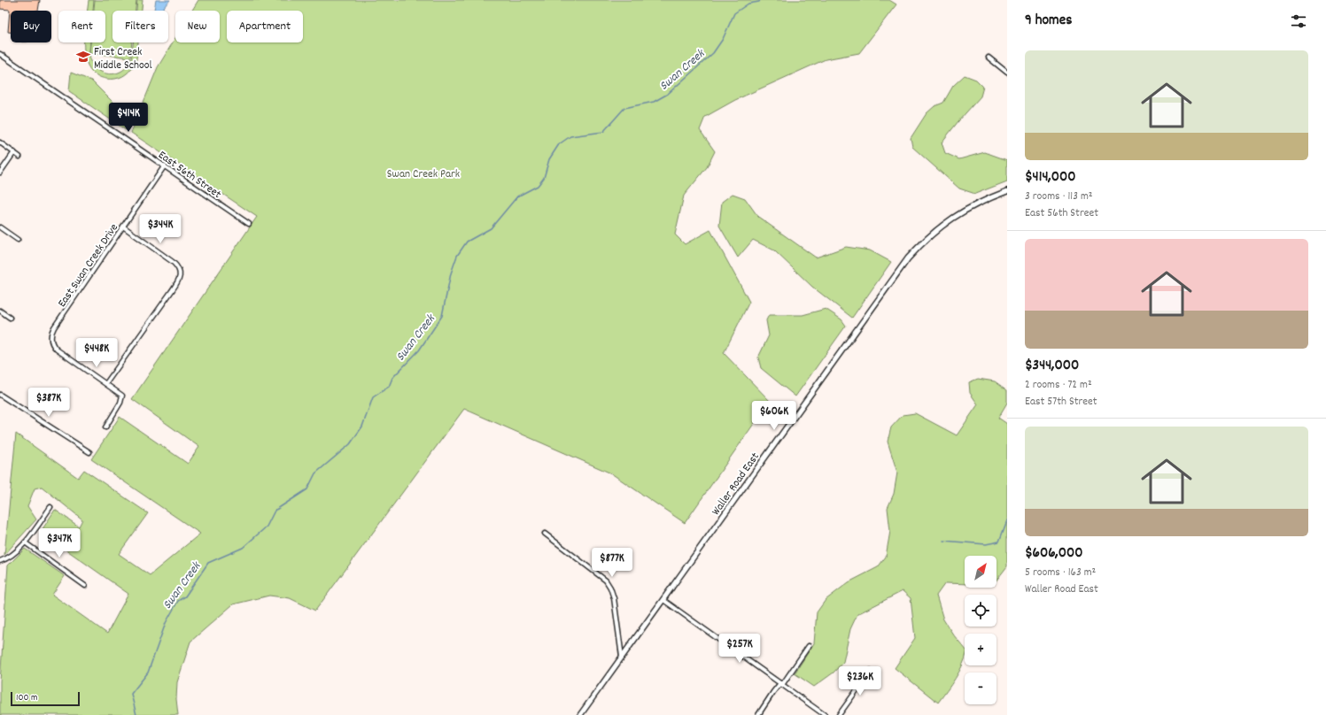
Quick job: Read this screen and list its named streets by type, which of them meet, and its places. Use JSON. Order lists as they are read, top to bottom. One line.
{"streets":{"street":["East 56th Street","East Swan Creek Drive","Waller Road East"]},"crossings":[["East 56th Street","East Swan Creek Drive"]],"water":["Swan Creek"],"parks":["Swan Creek Park"],"places":{"school or university":["First Creek Middle School"]},"scale_bar":"100 m","north":"top right","page":{"heading":"9 homes","chip":["Buy","Rent","Filters","New","Apartment"],"list":[{"name":"$414,000","note":"3 rooms · 113 m² · East 56th Street"},{"name":"$344,000","note":"2 rooms · 72 m² · East 57th Street"},{"name":"$606,000","note":"5 rooms · 163 m² · Waller Road East"}],"price":["$414K","$344K","$448K","$387K","$606K","$347K","$877K","$257K","$236K"],"map_buttons":["+","−"],"scale":"100 m"}}
